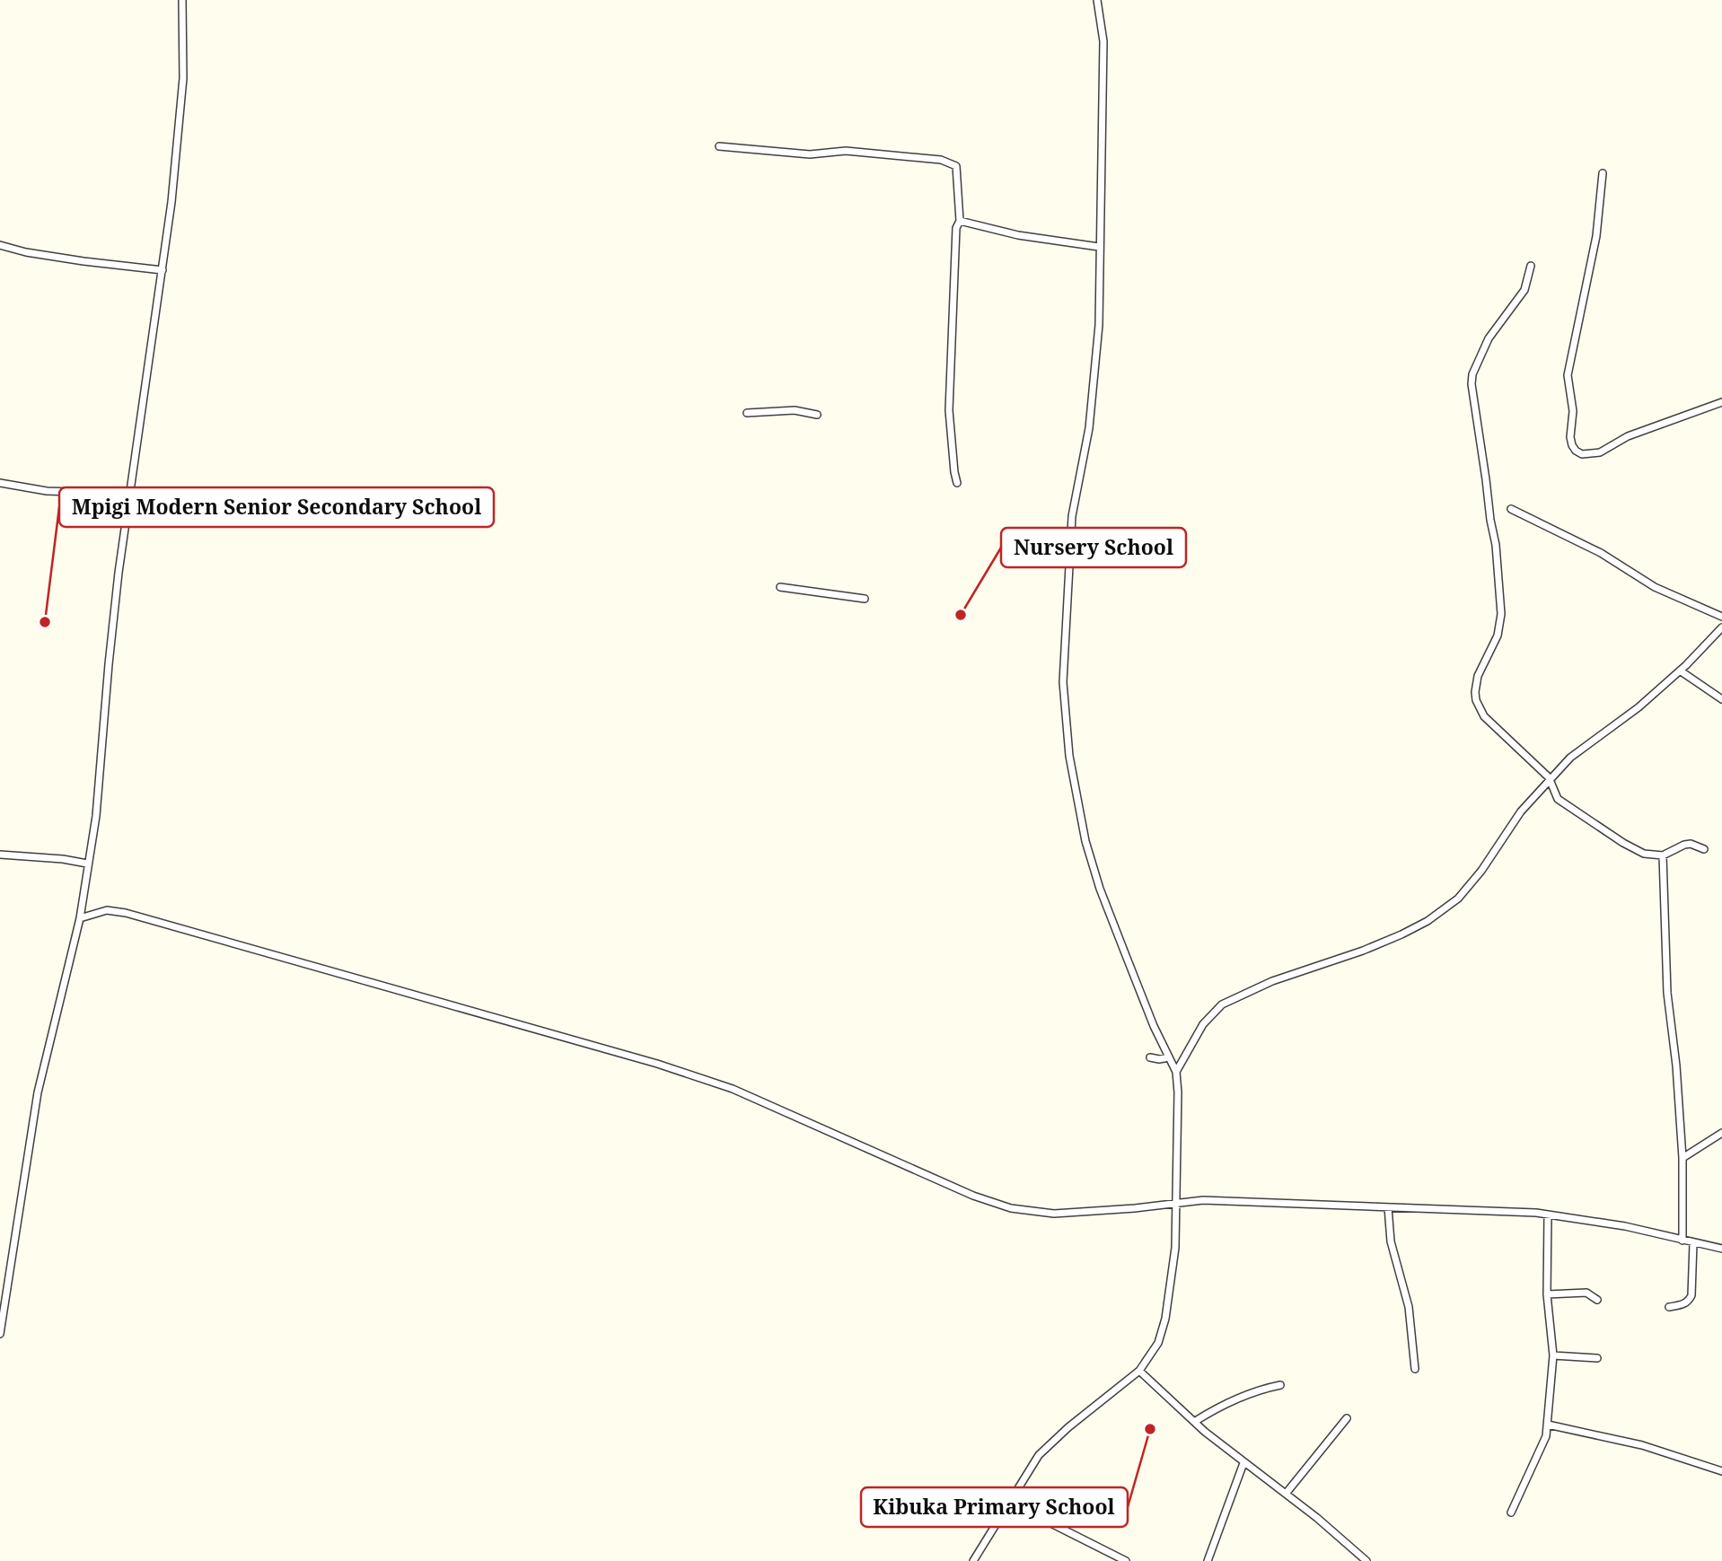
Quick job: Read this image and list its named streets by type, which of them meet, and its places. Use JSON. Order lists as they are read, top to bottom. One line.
{"places":["Nursery School","Mpigi Modern Senior Secondary School","Kibuka Primary School"]}
